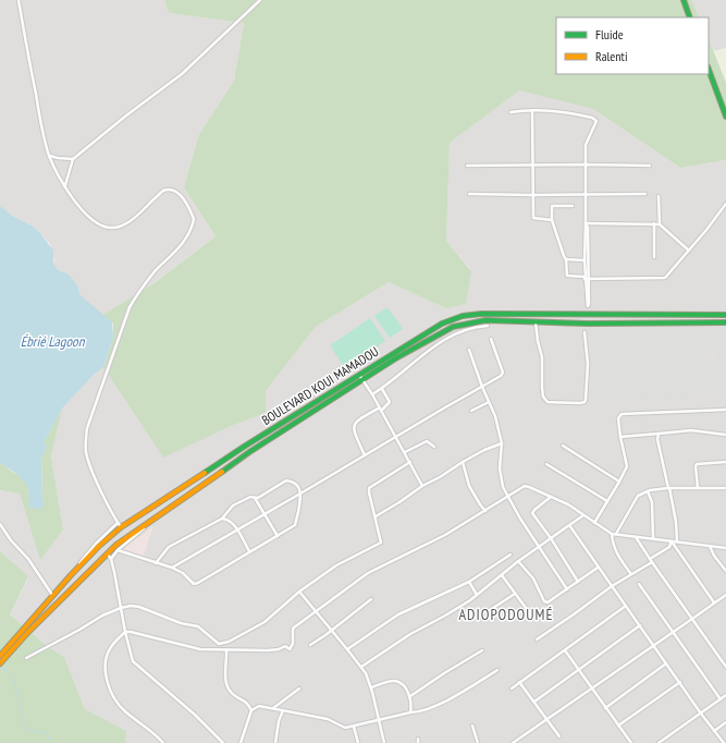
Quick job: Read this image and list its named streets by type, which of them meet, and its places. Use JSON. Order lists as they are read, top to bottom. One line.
{"streets":{"main road":["BOULEVARD KOUI MAMADOU"]},"districts":["ADIOPODOUMÉ"],"water":["Ébrié Lagoon"],"legend":["Fluide","Ralenti"]}
